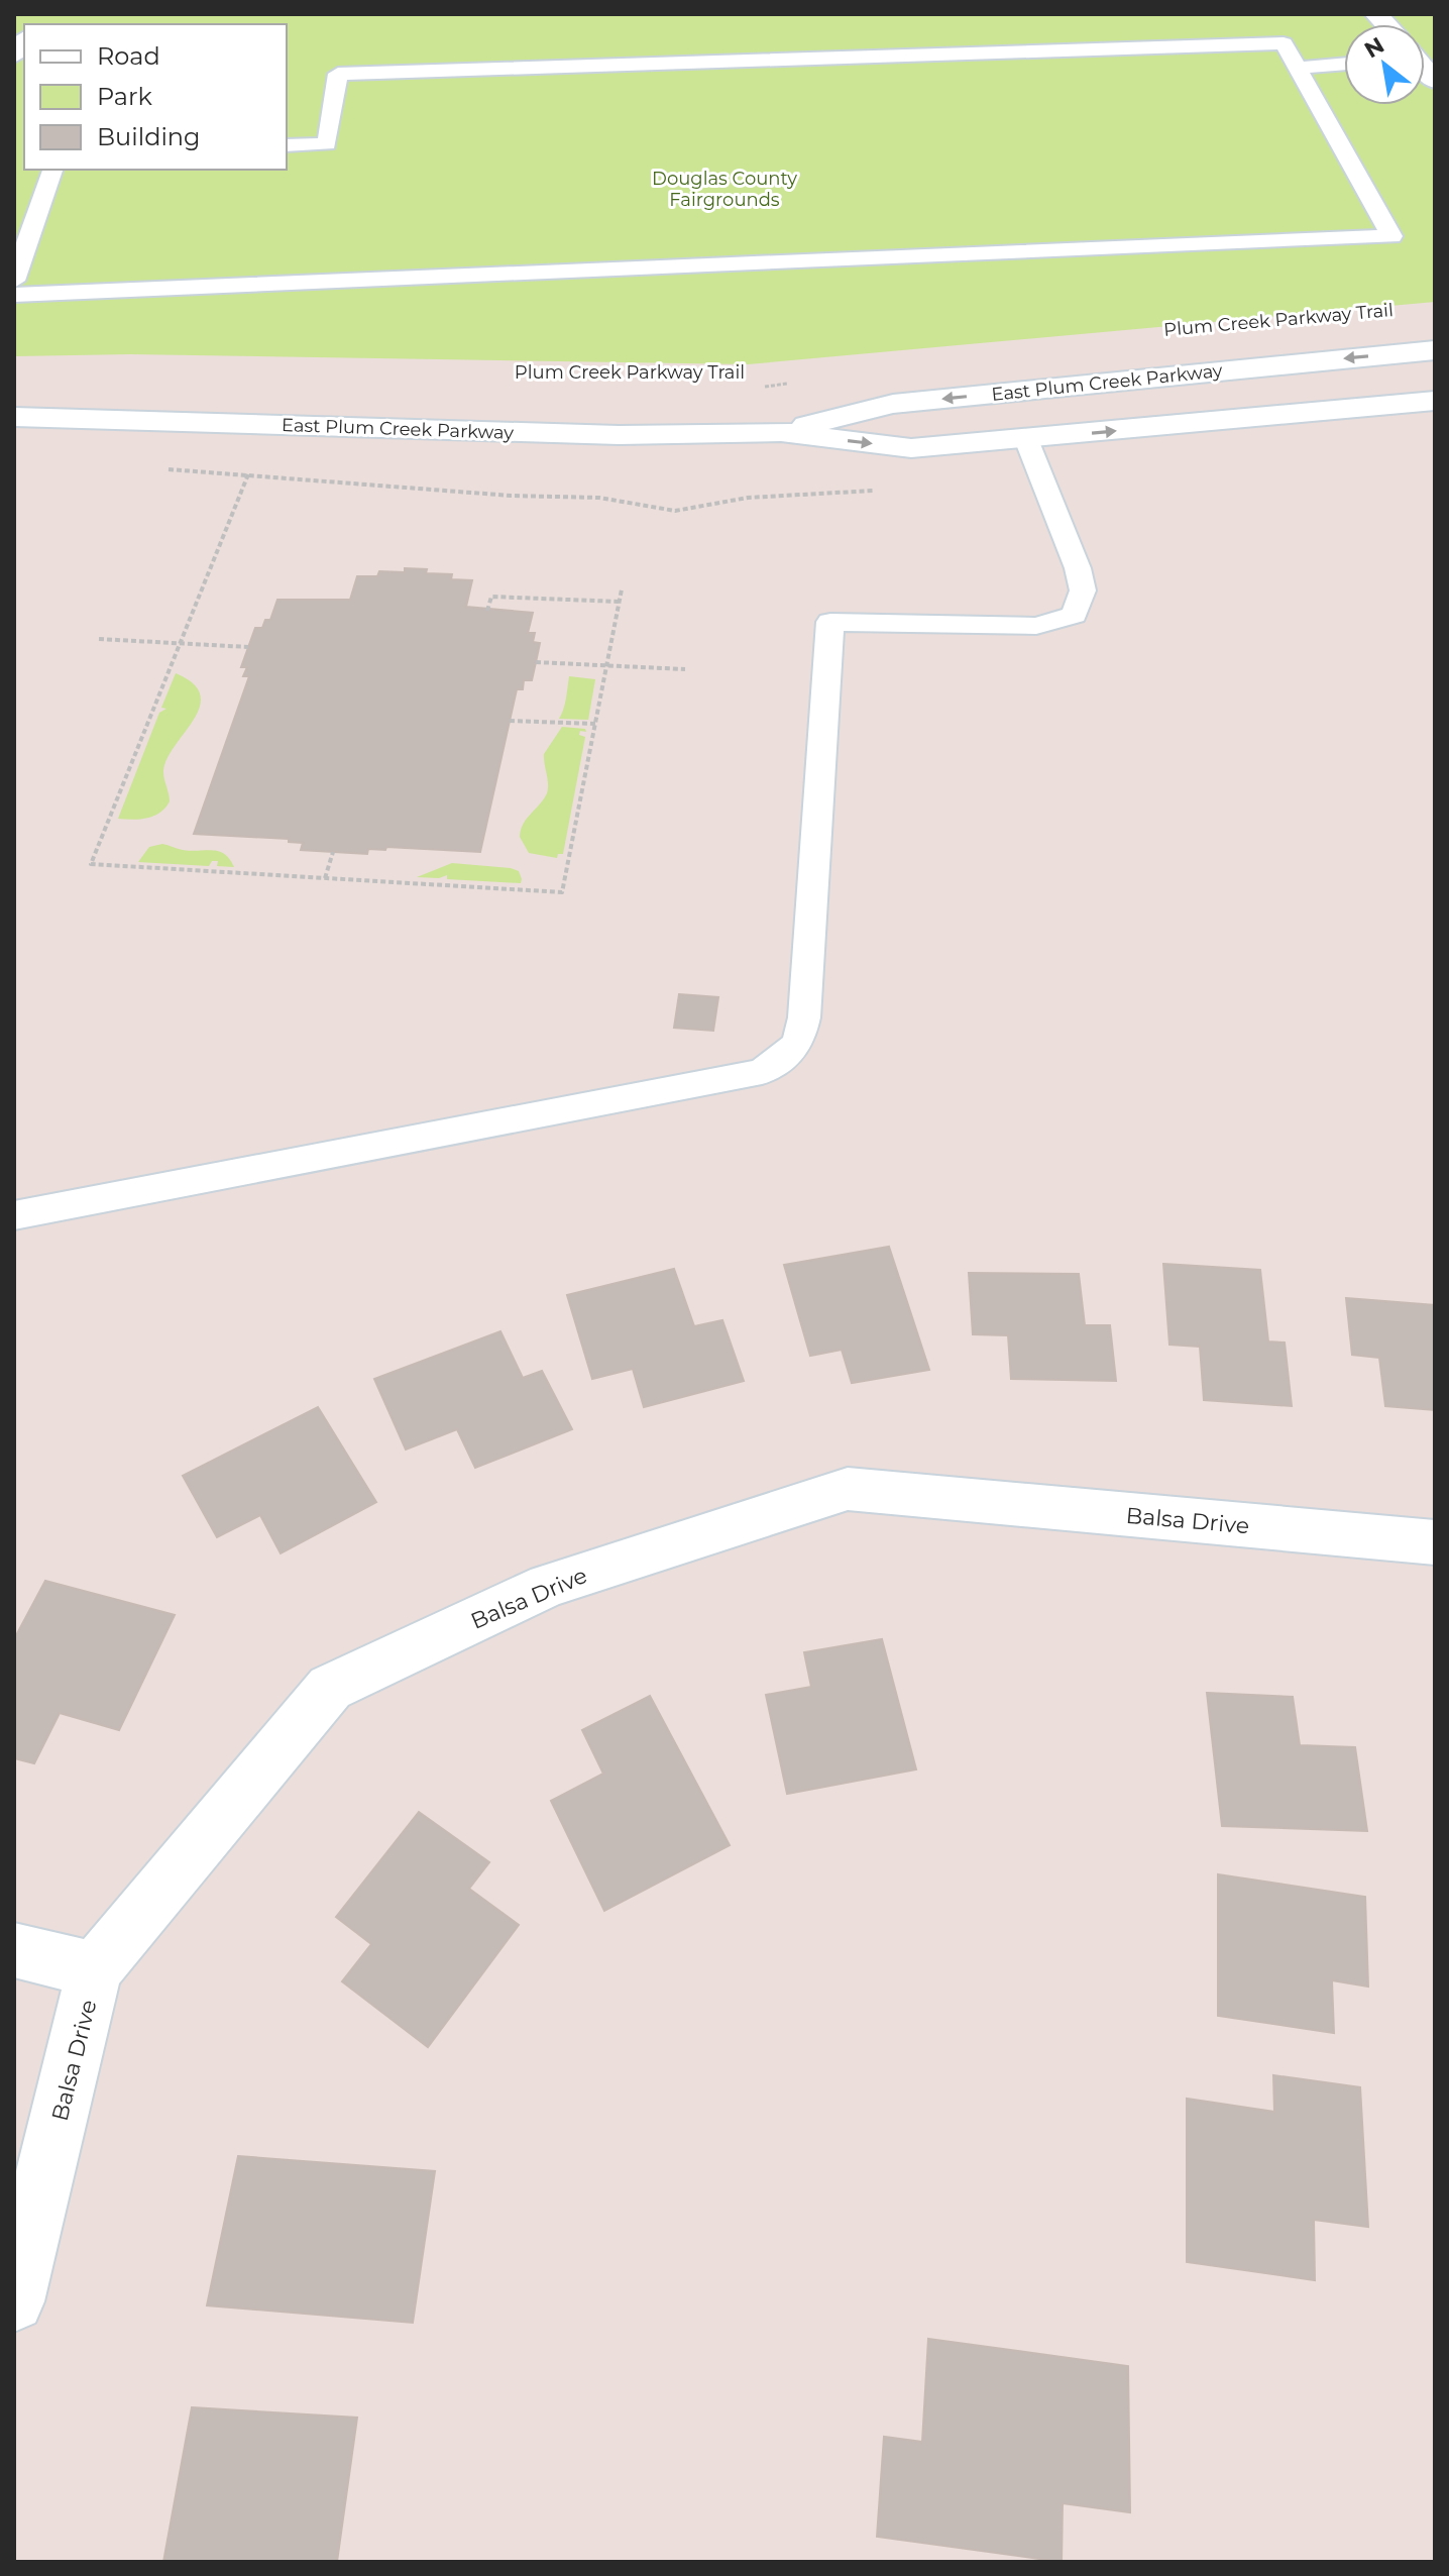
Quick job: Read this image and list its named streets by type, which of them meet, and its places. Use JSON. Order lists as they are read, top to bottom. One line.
{"streets":{"main road":["East Plum Creek Parkway","Balsa Drive"],"path":["Plum Creek Parkway Trail"]},"parks":["Douglas County Fairgrounds"],"legend":["Road","Park","Building"],"north":"top left"}
